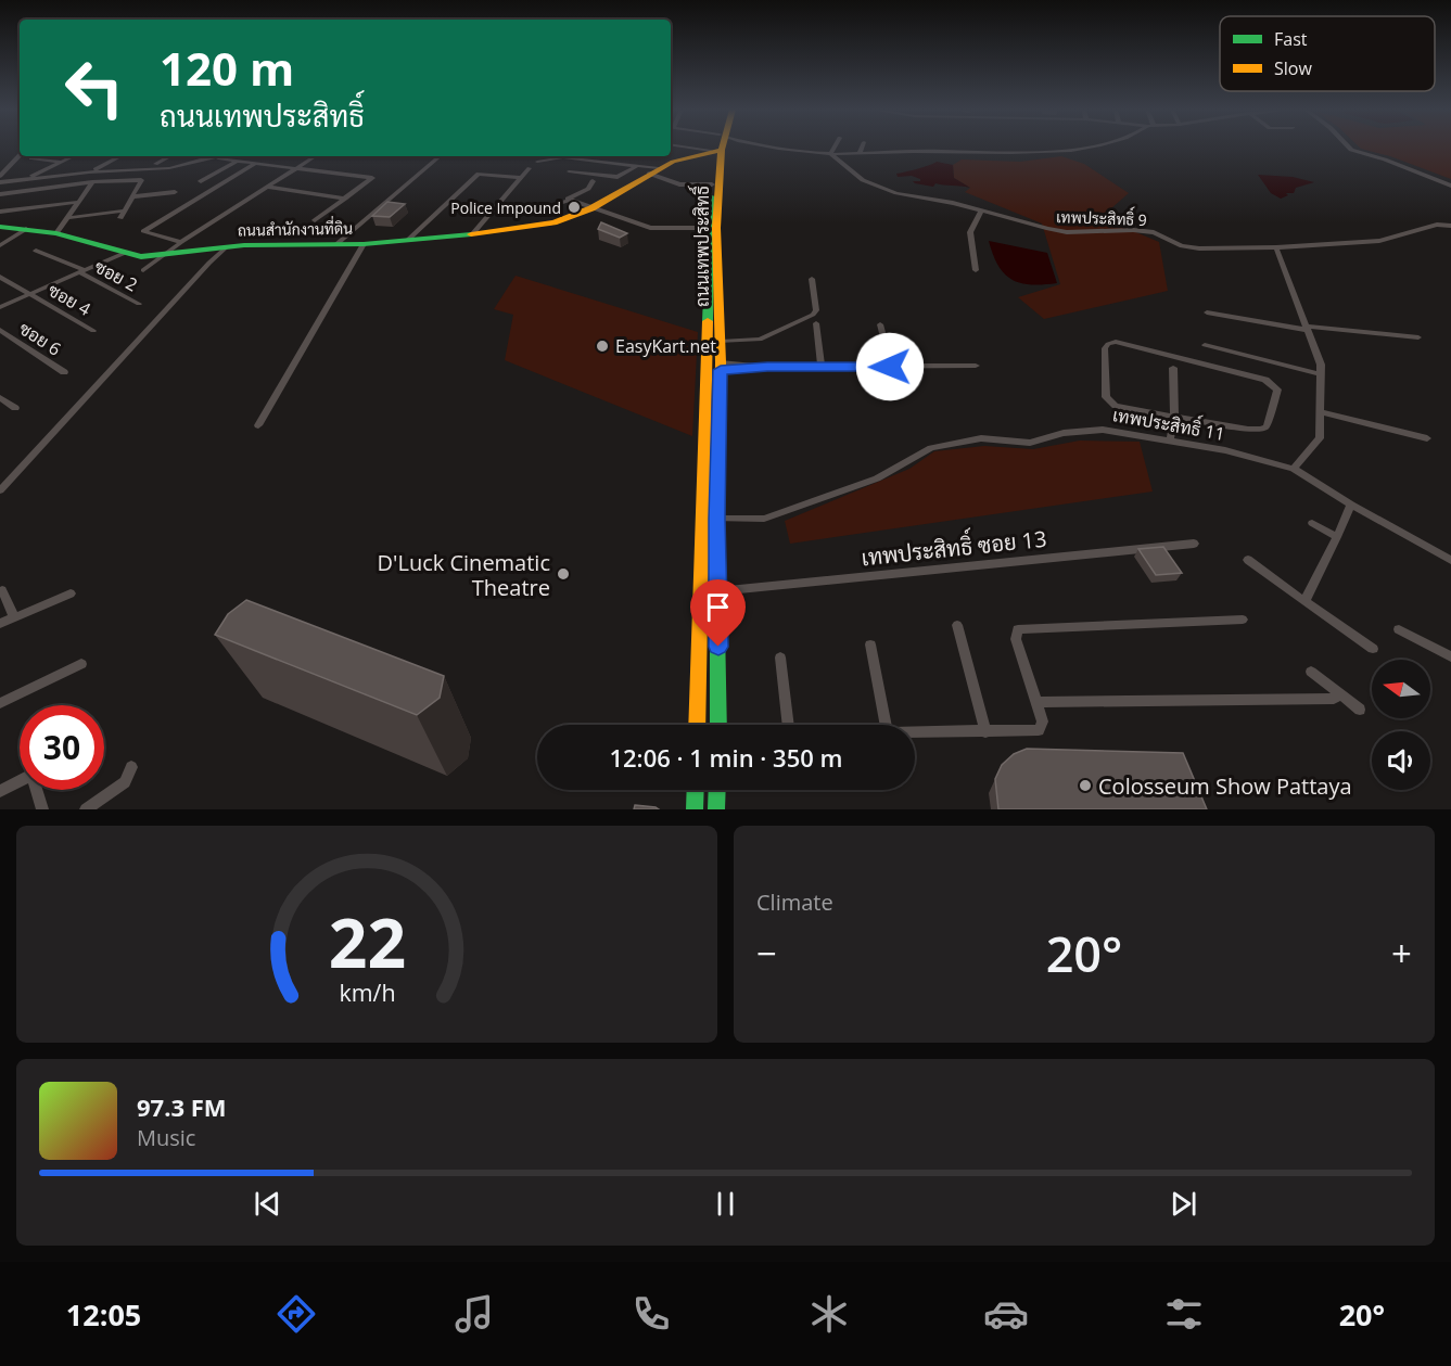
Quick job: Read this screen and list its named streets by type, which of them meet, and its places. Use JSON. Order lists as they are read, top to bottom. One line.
{"streets":{"main road":["ถนนสำนักงานที่ดิน","ถนนเทพประสิทธิ์"],"street":["เทพประสิทธิ์ 9","ซอย 2","ซอย 4","ซอย 6","เทพประสิทธิ์ 11","เทพประสิทธิ์ ซอย 13"]},"crossings":[["ถนนสำนักงานที่ดิน","ถนนเทพประสิทธิ์"],["ถนนเทพประสิทธิ์","เทพประสิทธิ์ 11"],["ถนนเทพประสิทธิ์","เทพประสิทธิ์ ซอย 13"]],"places":["Police Impound","EasyKart.net","D'Luck Cinematic Theatre","Colosseum Show Pattaya"],"legend":["Fast","Slow"],"north":"left","page":{"turn":["120 m","ถนนเทพประสิทธิ์"],"limit":"30","trip":"12:06 · 1 min · 350 m","tile":"Climate","heat":["−","20°","+"],"song":["97.3 FM","Music"],"tabs":["12:05","20°"],"gauge":["22","km/h"]}}
